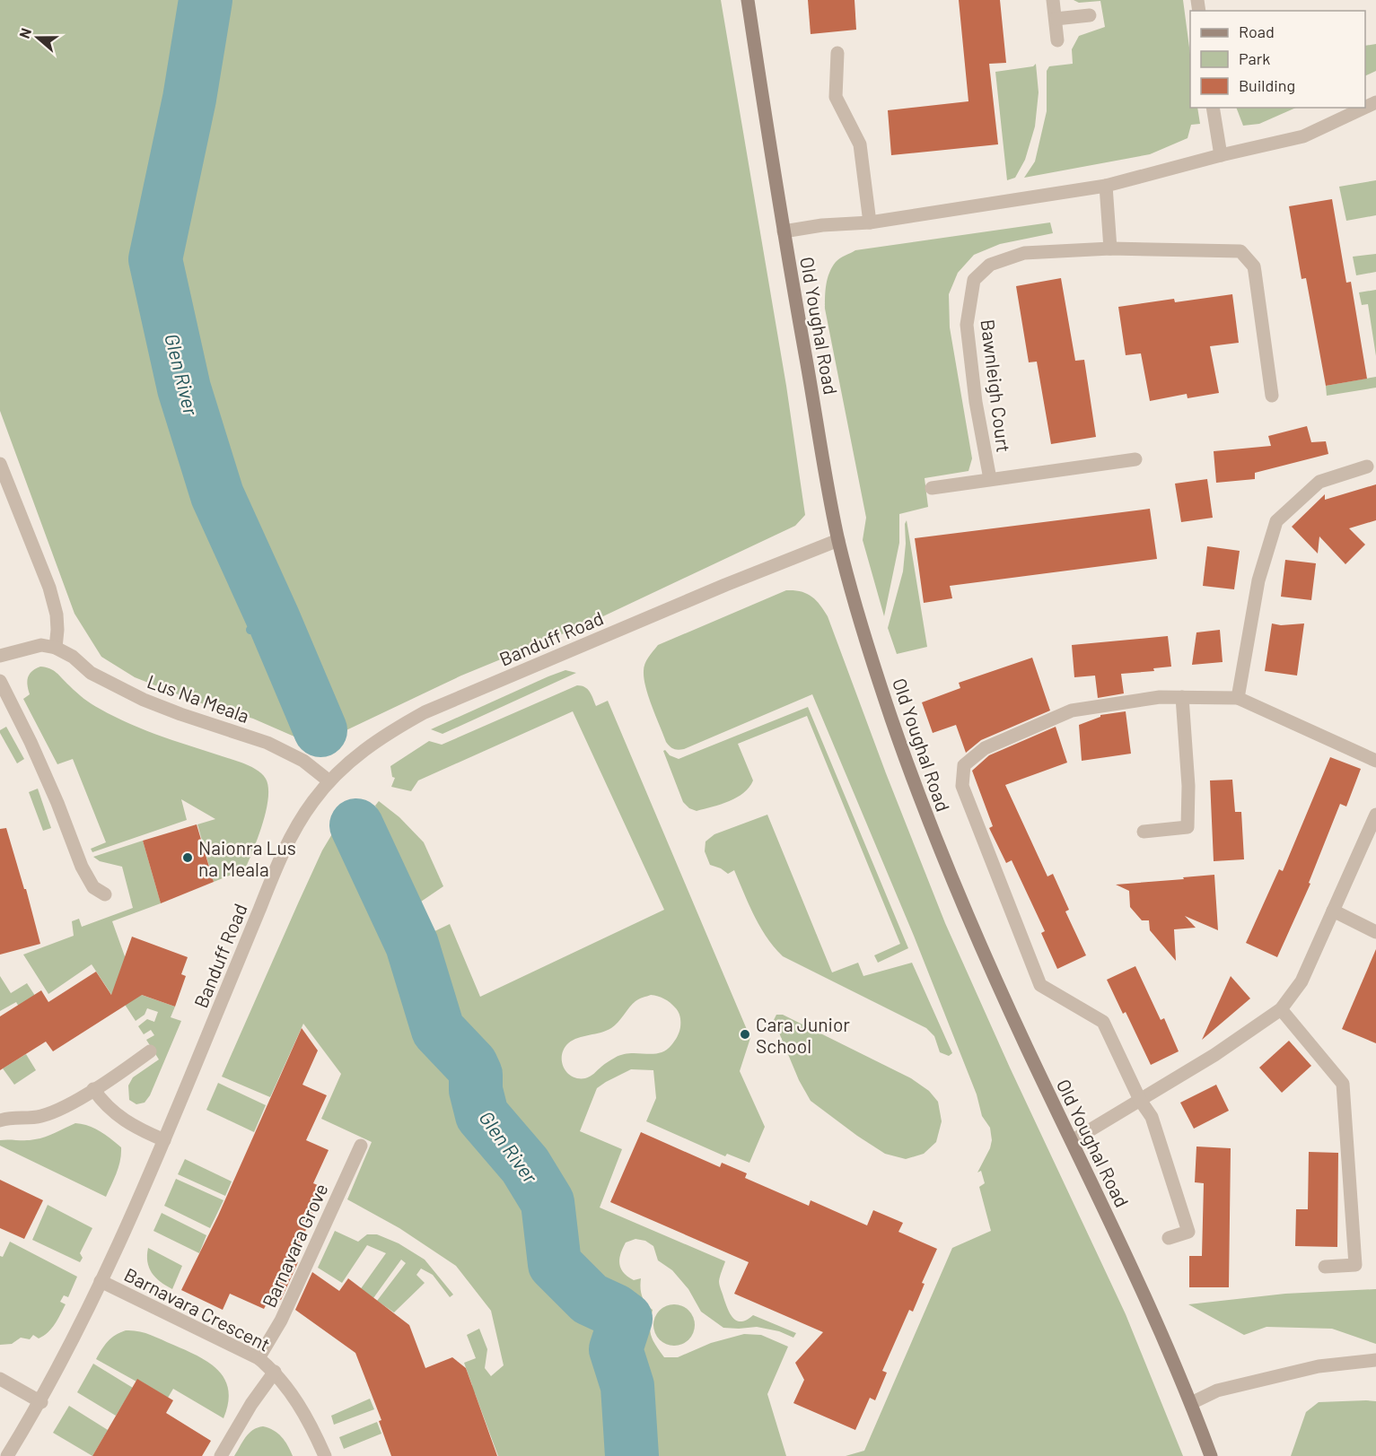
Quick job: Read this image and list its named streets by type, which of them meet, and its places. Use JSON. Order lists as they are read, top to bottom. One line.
{"streets":{"main road":["Old Youghal Road"],"street":["Bawnleigh Court","Banduff Road","Lus Na Meala","Barnavara Grove","Barnavara Crescent"]},"crossings":[["Old Youghal Road","Banduff Road"],["Banduff Road","Lus Na Meala"],["Banduff Road","Barnavara Crescent"],["Barnavara Grove","Barnavara Crescent"]],"water":["Glen River"],"places":["Naionra Lus na Meala","Cara Junior School"],"legend":["Road","Park","Building"],"north":"left"}
